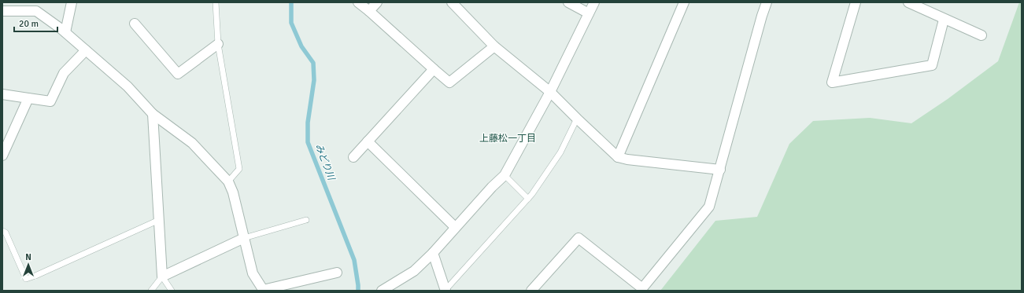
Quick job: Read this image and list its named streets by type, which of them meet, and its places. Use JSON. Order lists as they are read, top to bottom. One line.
{"districts":["上藤松一丁目"],"water":["みどり川"],"scale_bar":"20 m","north":"top"}
